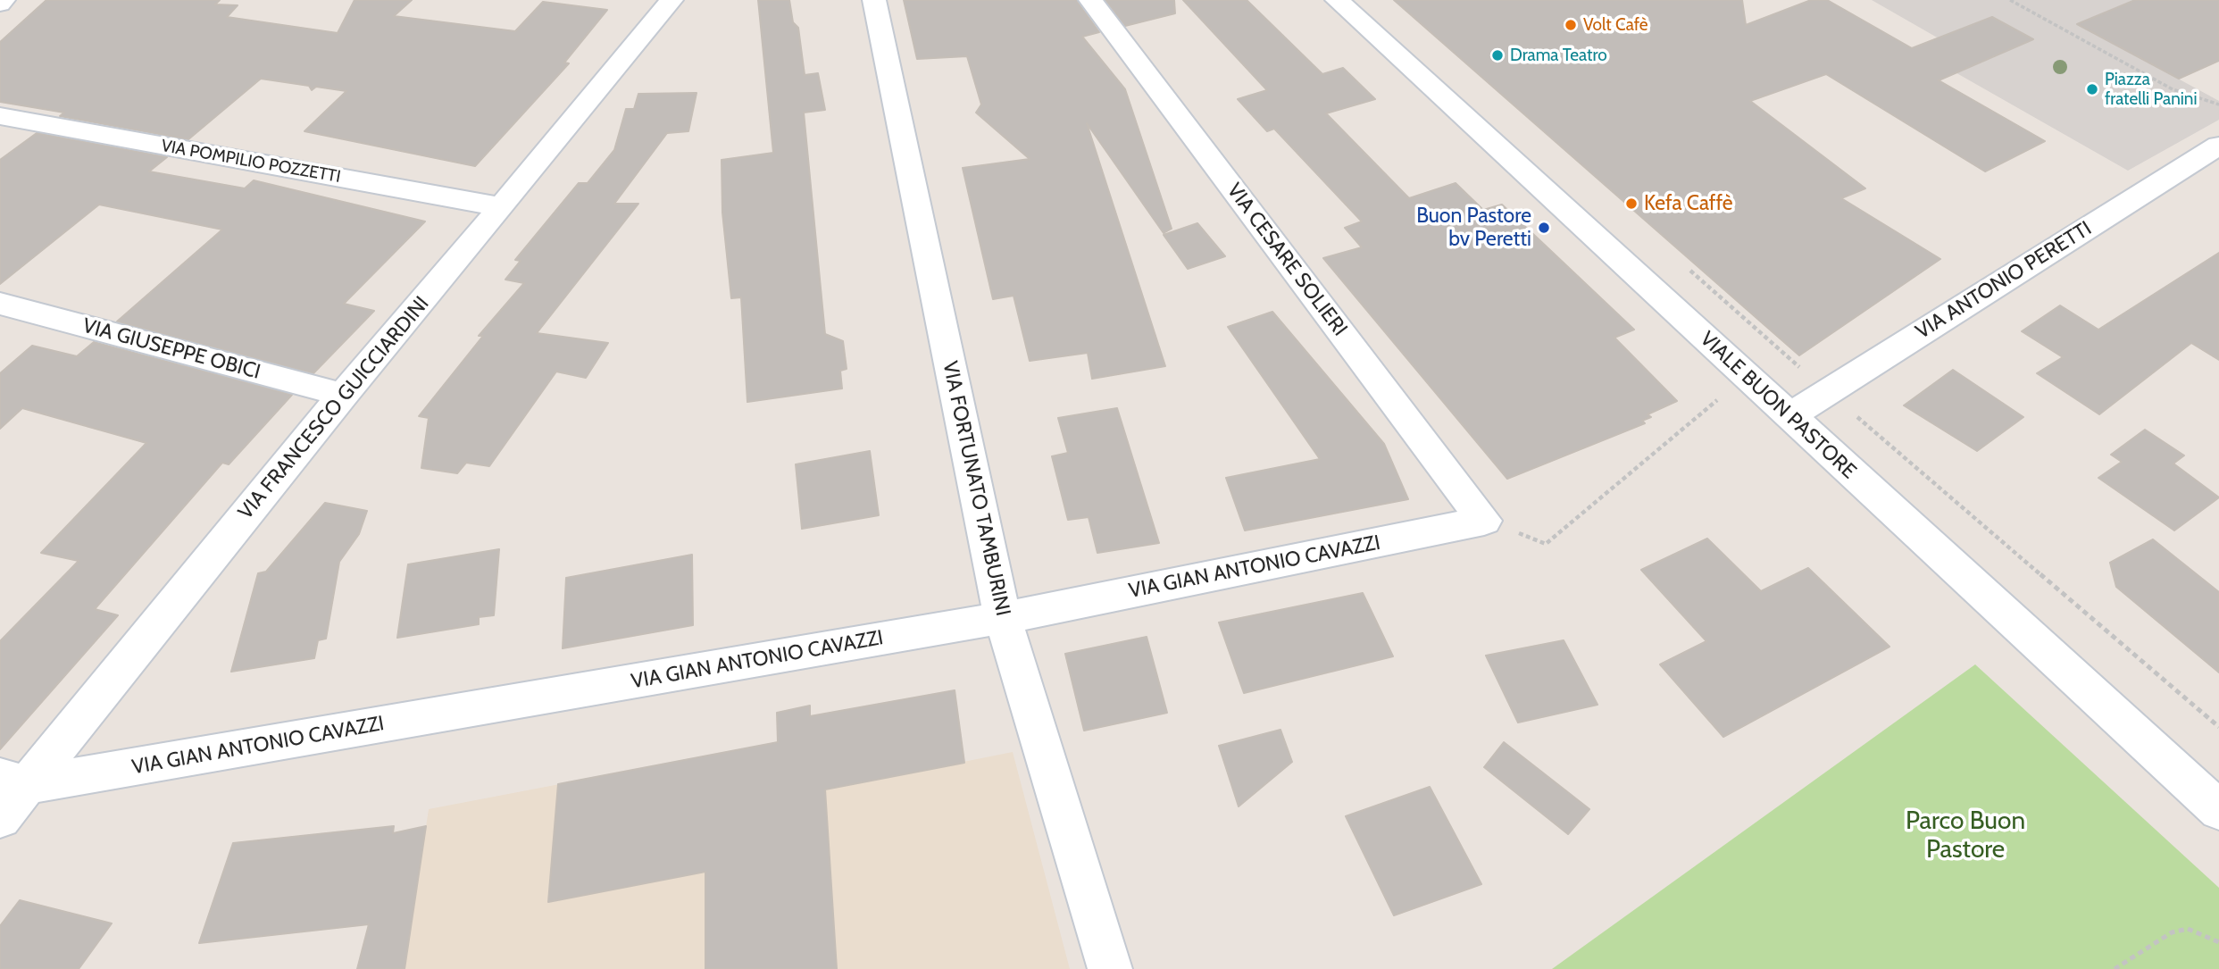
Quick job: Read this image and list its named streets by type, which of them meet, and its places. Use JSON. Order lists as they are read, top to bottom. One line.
{"streets":{"street":["VIA POMPILIO POZZETTI","VIA CESARE SOLIERI","VIA ANTONIO PERETTI","VIA GIUSEPPE OBICI","VIALE BUON PASTORE","VIA FRANCESCO GUICCIARDINI","VIA FORTUNATO TAMBURINI","VIA GIAN ANTONIO CAVAZZI"]},"crossings":[["VIA POMPILIO POZZETTI","VIA FRANCESCO GUICCIARDINI"],["VIA CESARE SOLIERI","VIA GIAN ANTONIO CAVAZZI"],["VIA ANTONIO PERETTI","VIALE BUON PASTORE"],["VIA GIUSEPPE OBICI","VIA FRANCESCO GUICCIARDINI"],["VIA FRANCESCO GUICCIARDINI","VIA GIAN ANTONIO CAVAZZI"],["VIA FORTUNATO TAMBURINI","VIA GIAN ANTONIO CAVAZZI"]],"parks":["Parco Buon Pastore"],"places":["Volt Cafè","Drama Teatro","Piazza fratelli Panini","Kefa Caffè","Buon Pastore bv Peretti"]}
